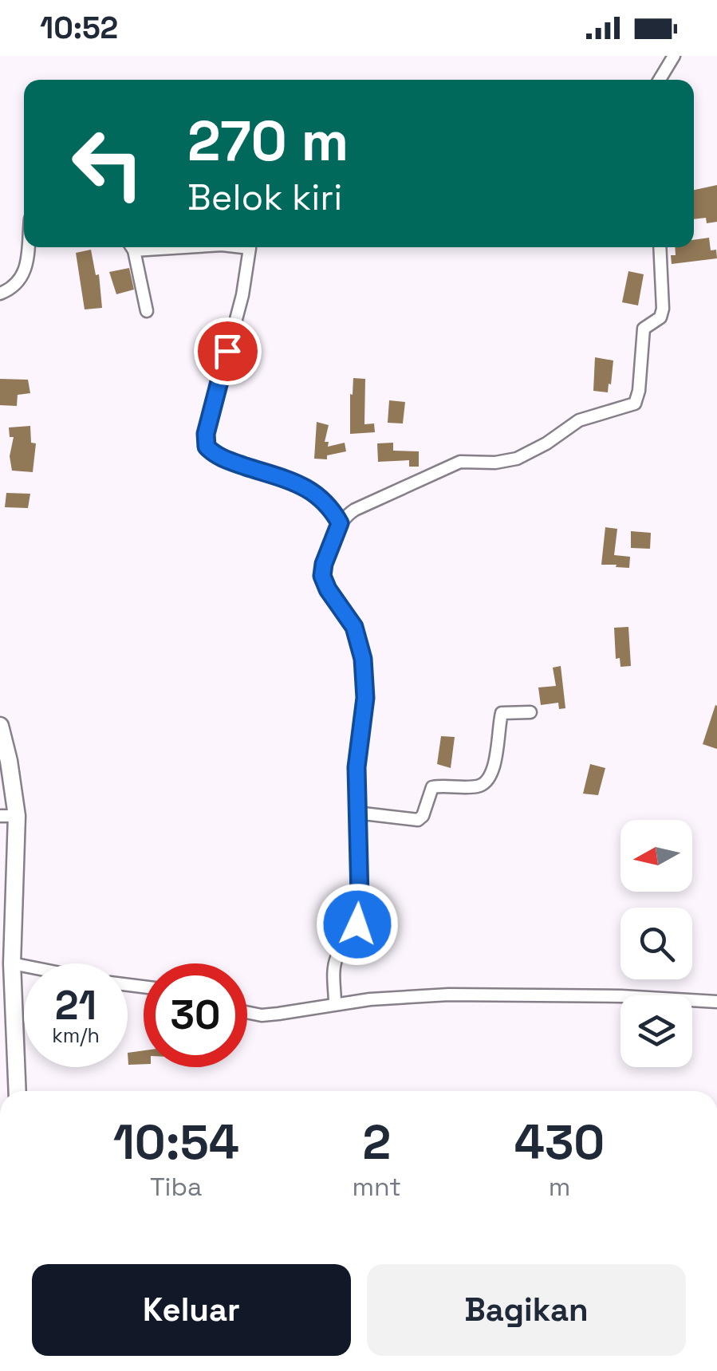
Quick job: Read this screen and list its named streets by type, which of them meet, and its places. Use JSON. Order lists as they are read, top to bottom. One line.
{"north":"left","page":{"status":"10:52","turn":["270 m","Belok kiri"],"speed":"21 km/h","limit":"30","eta":["10:54","Tiba","2","mnt","430","m"],"buttons":["Keluar","Bagikan"]}}
